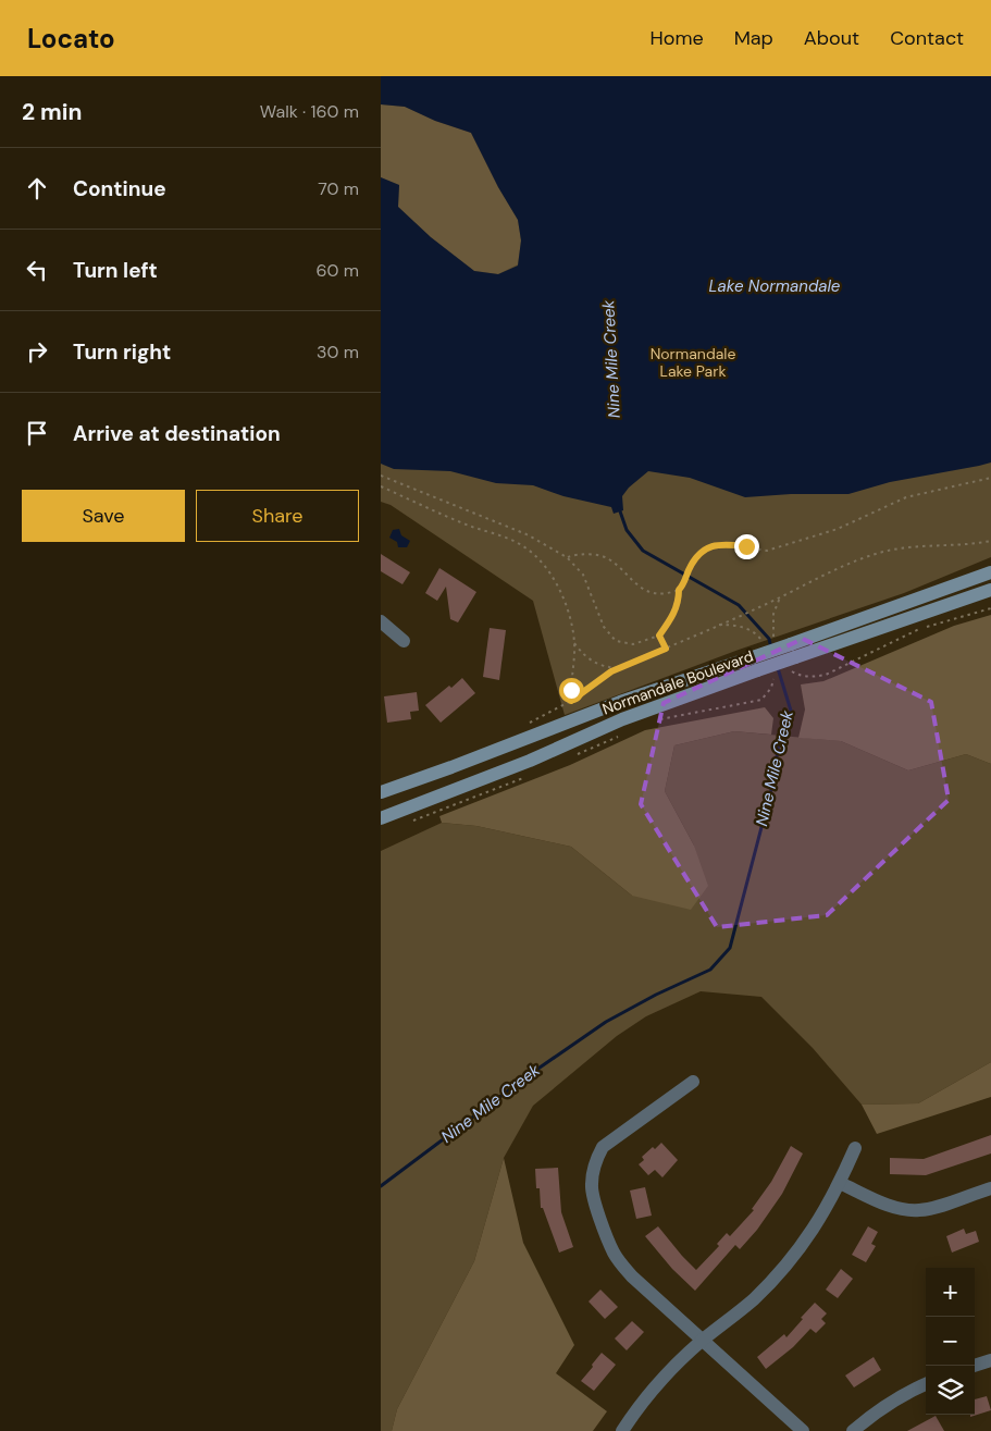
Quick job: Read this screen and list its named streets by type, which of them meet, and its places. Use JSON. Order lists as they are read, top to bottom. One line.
{"streets":{"main road":["Normandale Boulevard"]},"water":["Lake Normandale","Nine Mile Creek"],"parks":["Normandale Lake Park"],"page":{"header":"Locato","nav":["Home","Map","About","Contact"],"heading":["2 min","Walk · 160 m"],"list":[["Continue","70 m"],["Turn left","60 m"],["Turn right","30 m"],"Arrive at destination"],"buttons":["Save","Share"],"map_buttons":["+","−"]}}
